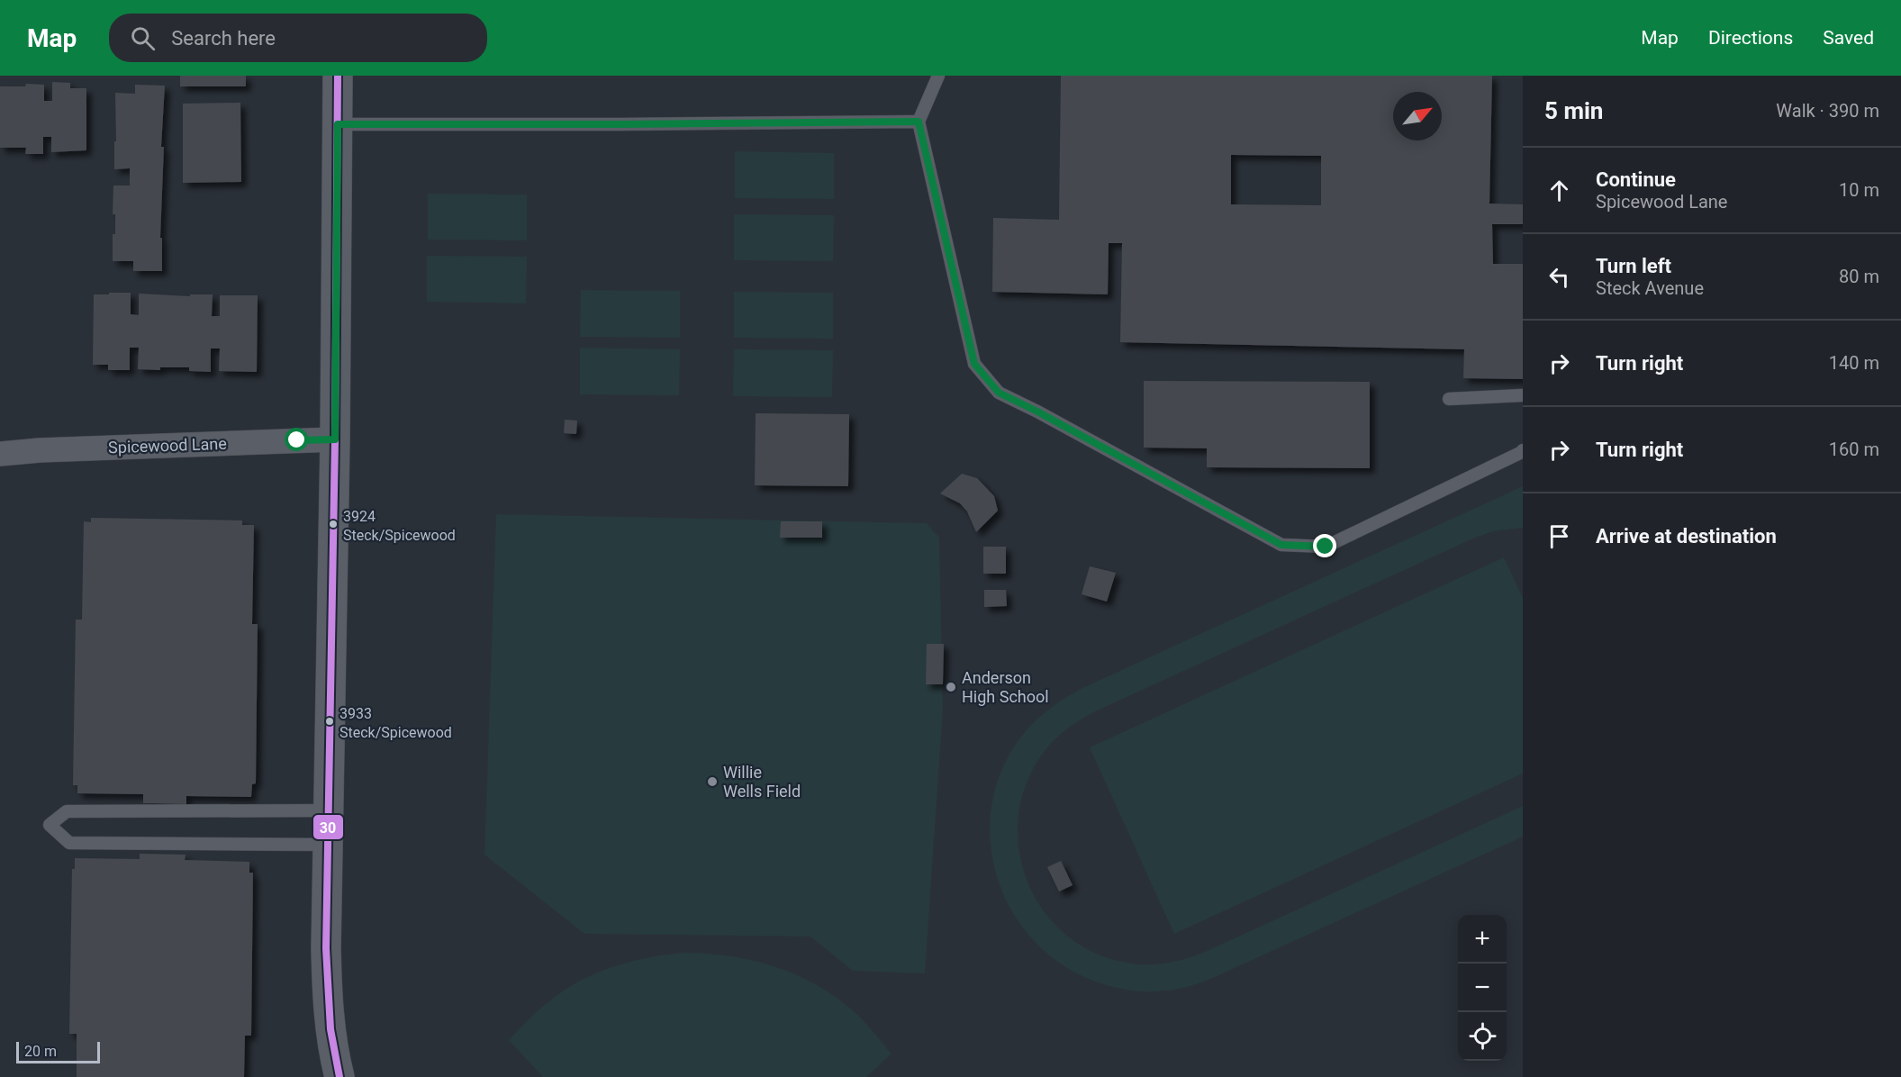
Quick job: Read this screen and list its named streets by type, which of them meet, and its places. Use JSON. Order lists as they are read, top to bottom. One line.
{"streets":{"street":["Spicewood Lane"]},"places":["3924 Steck/Spicewood","Anderson High School","3933 Steck/Spicewood","Willie Wells Field"],"lines":["transit line 30"],"scale_bar":"20 m","north":"top right","page":{"header":"Map","search":"Search here","nav":["Map","Directions","Saved"],"heading":["5 min","Walk · 390 m"],"list":[["Continue","Spicewood Lane","10 m"],["Turn left","Steck Avenue","80 m"],["Turn right","140 m"],["Turn right","160 m"],"Arrive at destination"],"map_buttons":["+","−"],"scale":"20 m"}}
